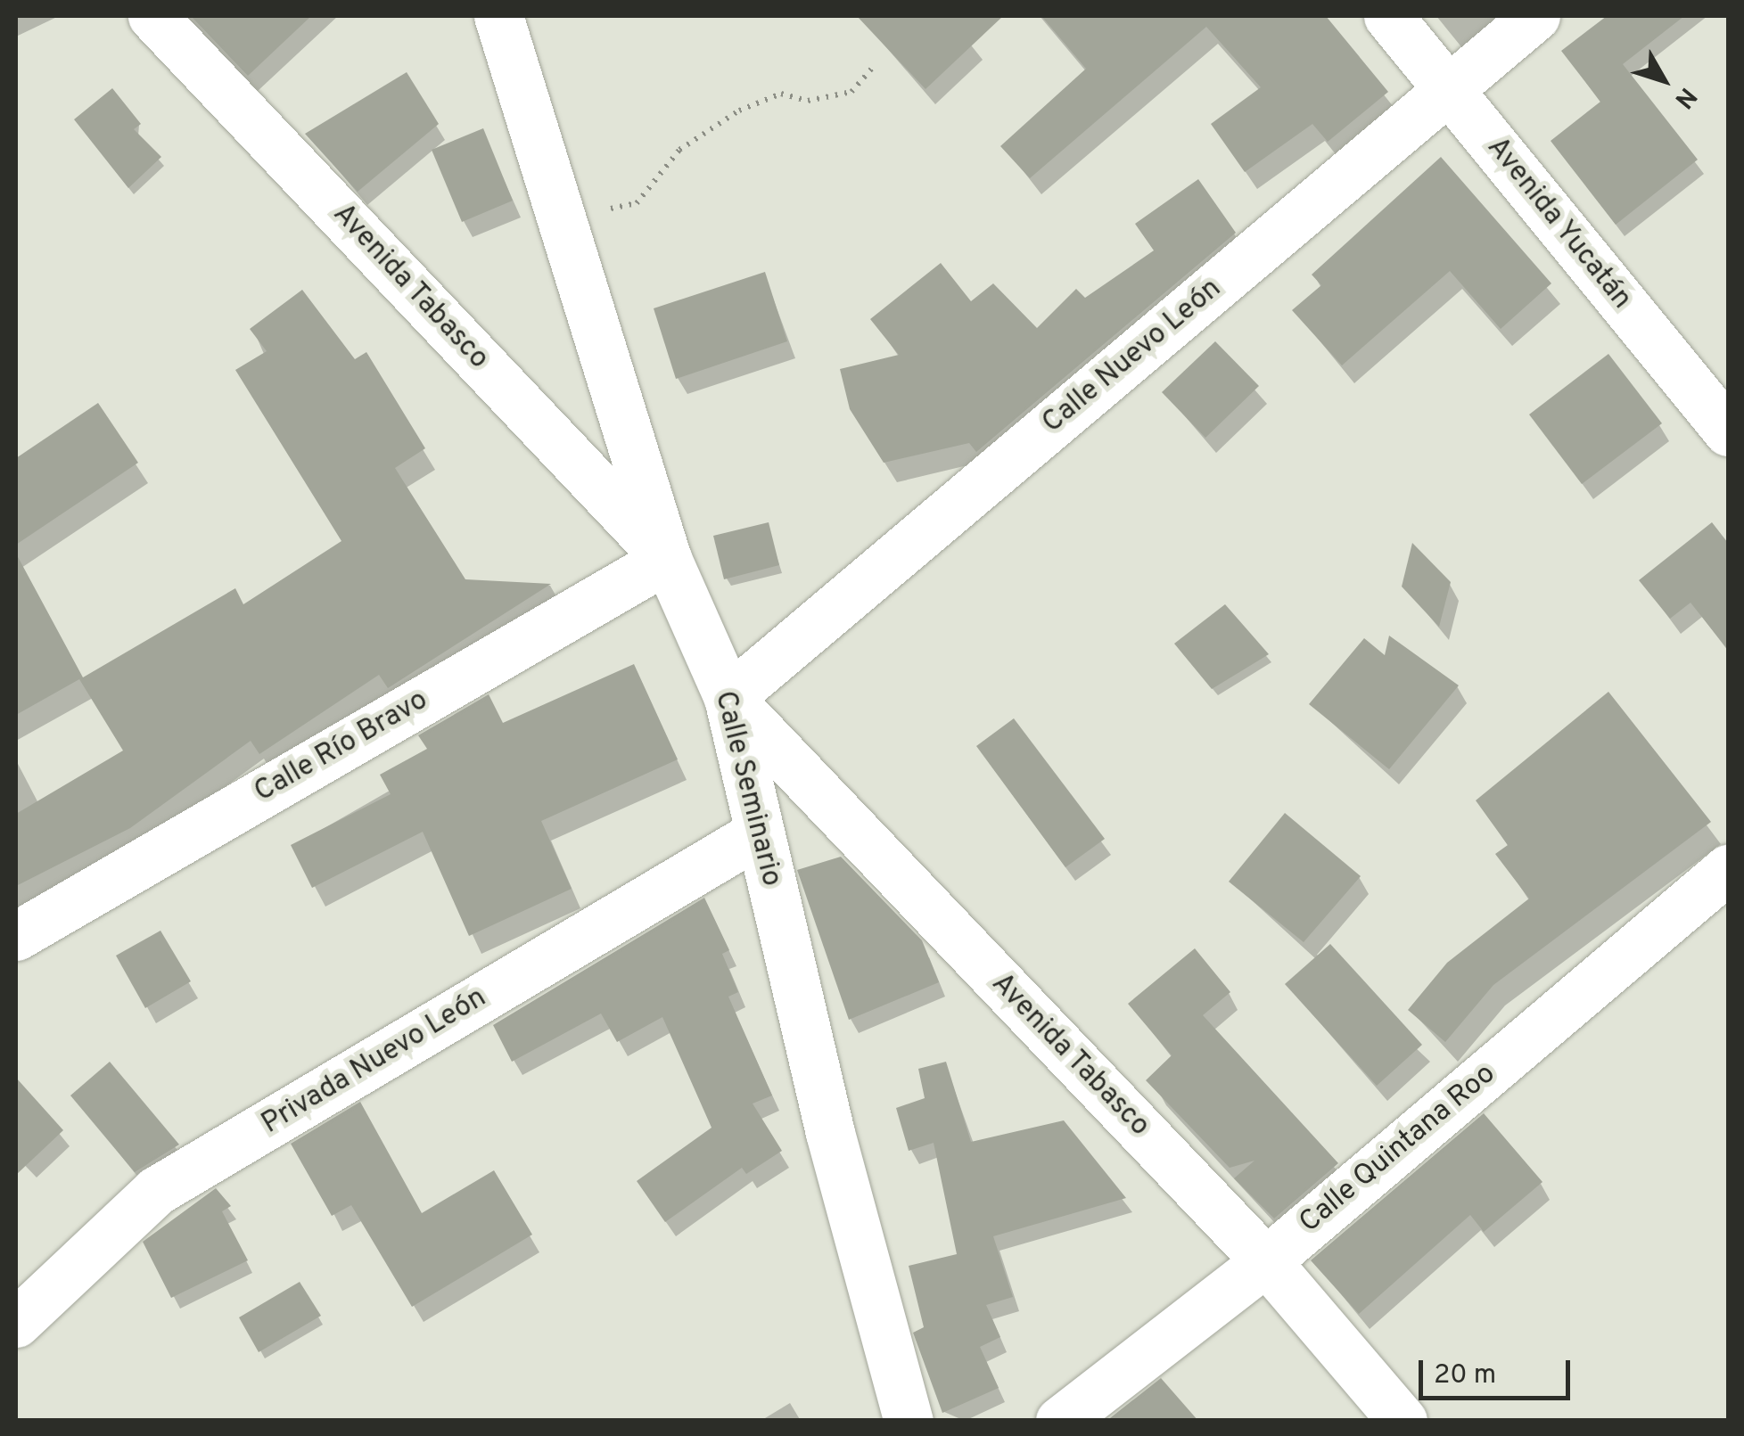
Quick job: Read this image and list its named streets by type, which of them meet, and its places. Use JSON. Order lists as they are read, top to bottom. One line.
{"streets":{"street":["Avenida Yucatán","Avenida Tabasco","Calle Nuevo León","Calle Río Bravo","Calle Seminario","Privada Nuevo León","Calle Quintana Roo"]},"crossings":[["Avenida Yucatán","Calle Nuevo León"],["Avenida Tabasco","Calle Nuevo León"],["Avenida Tabasco","Calle Río Bravo"],["Avenida Tabasco","Calle Seminario"],["Avenida Tabasco","Calle Quintana Roo"],["Calle Nuevo León","Calle Seminario"],["Calle Río Bravo","Calle Seminario"],["Calle Seminario","Privada Nuevo León"]],"scale_bar":"20 m","north":"bottom right"}
